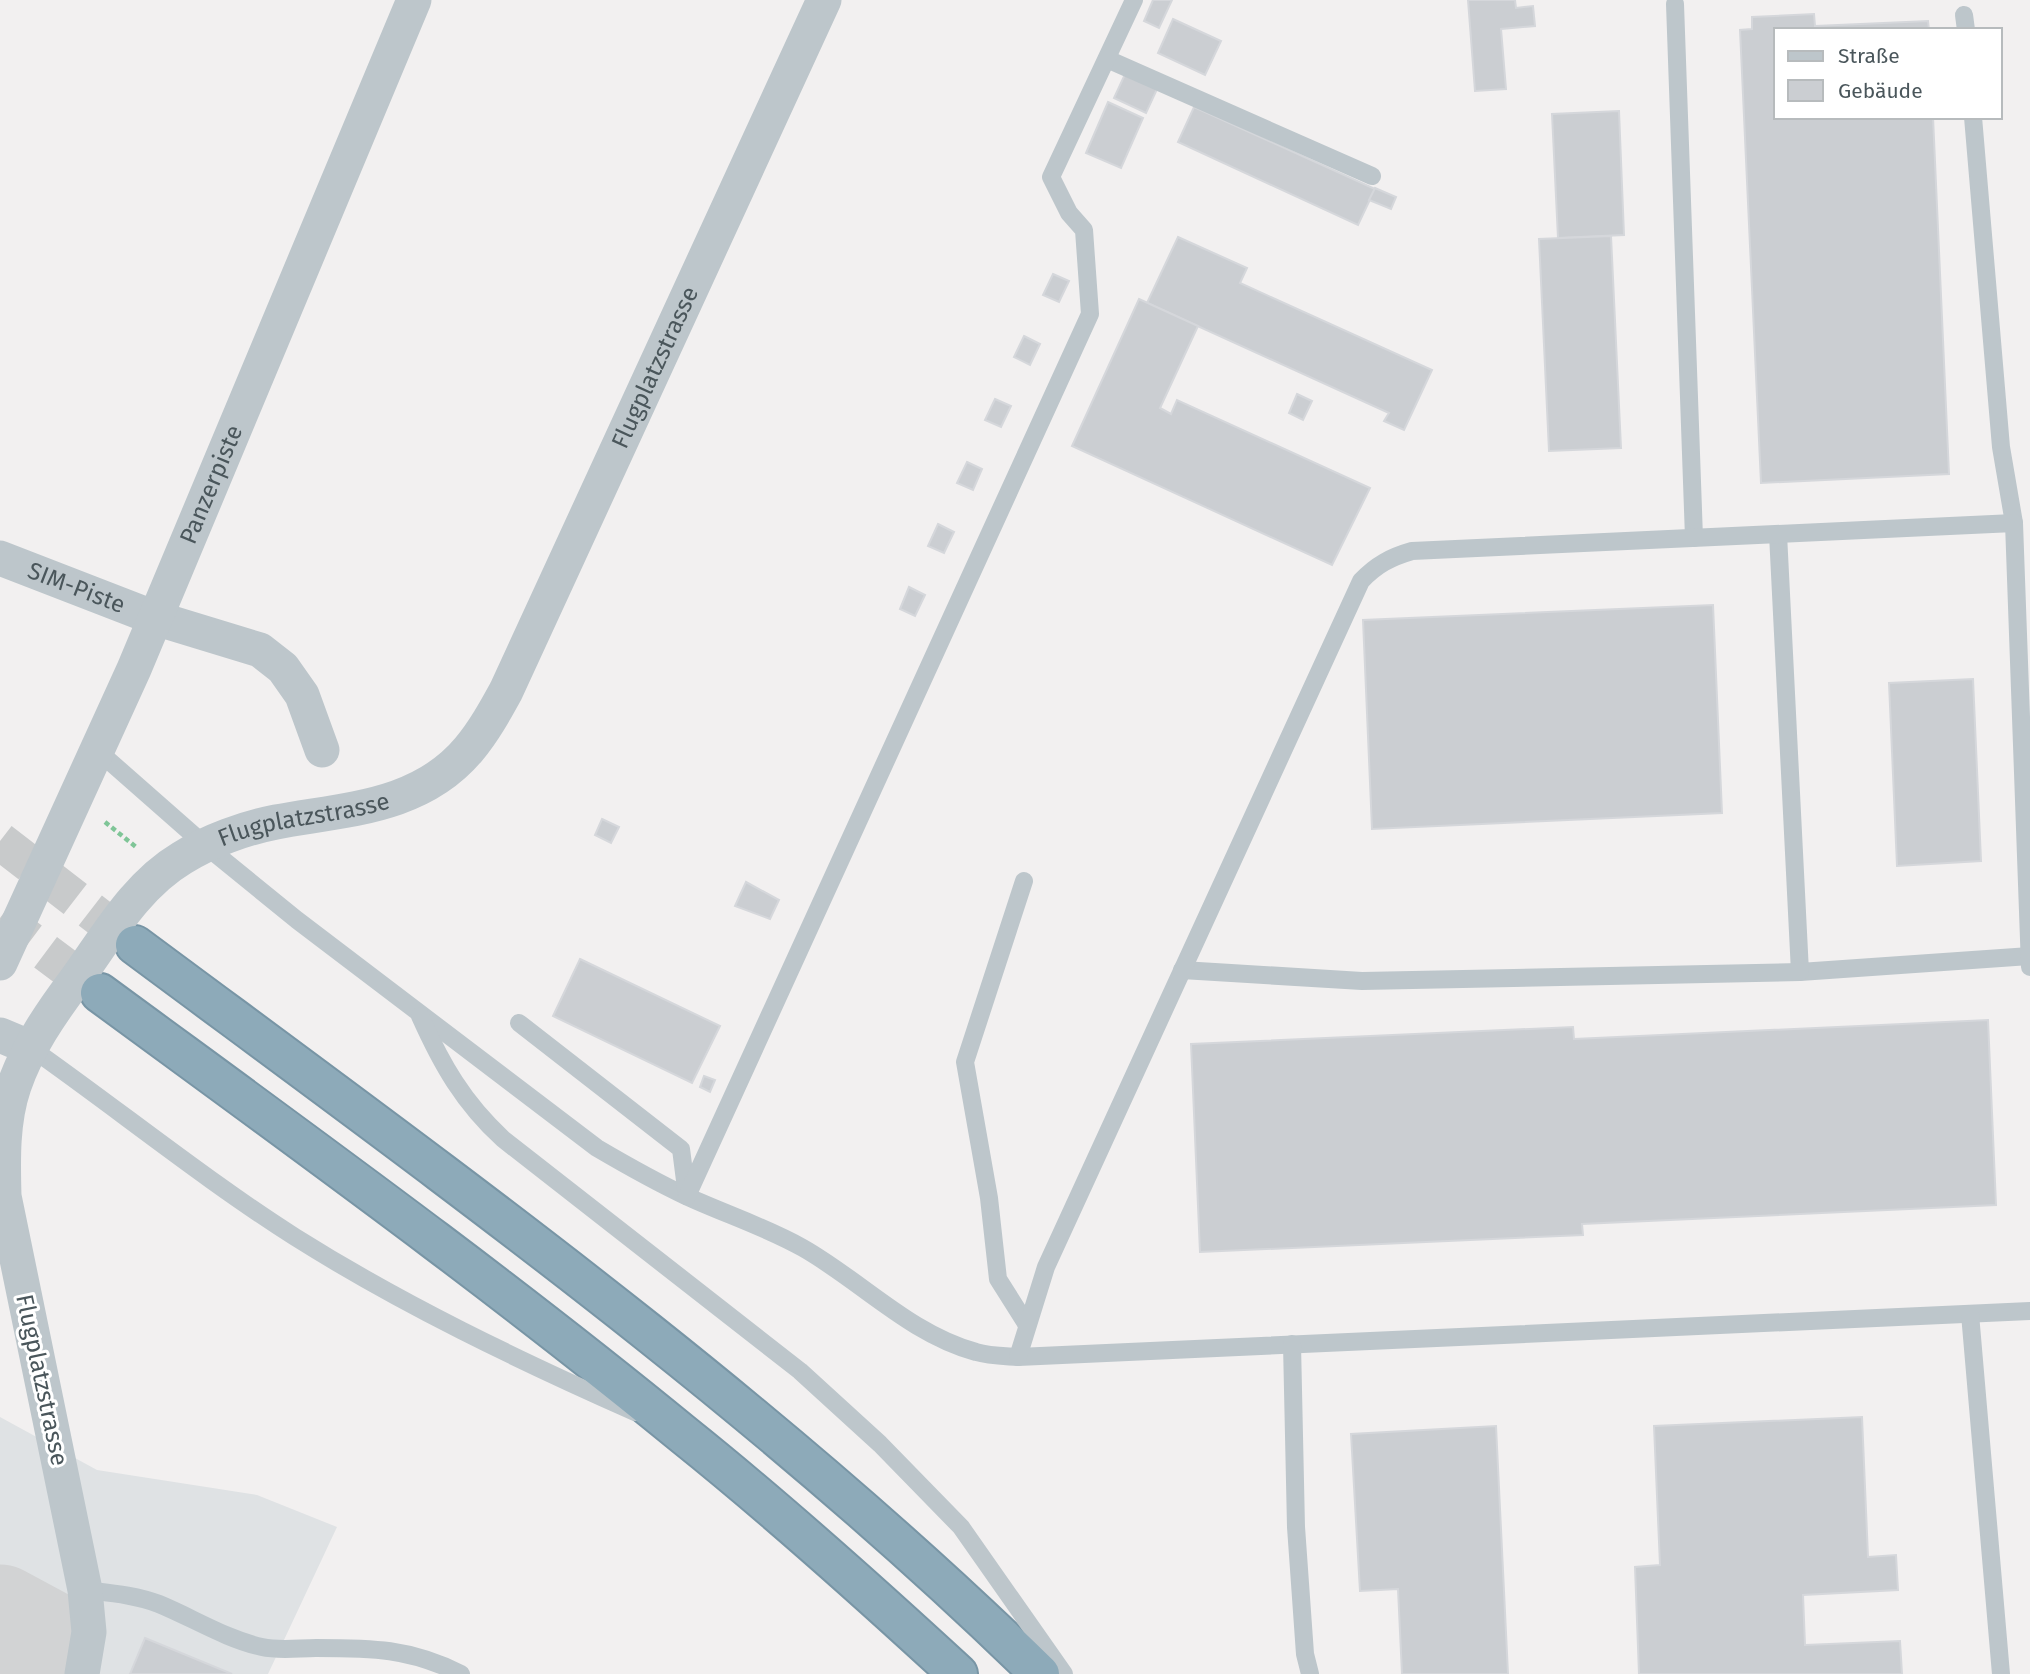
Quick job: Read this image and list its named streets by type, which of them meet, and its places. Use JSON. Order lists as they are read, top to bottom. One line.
{"streets":{"street":["Flugplatzstrasse","Panzerpiste","SIM-Piste"]},"crossings":[["Panzerpiste","SIM-Piste"]],"legend":["Straße","Gebäude"]}
